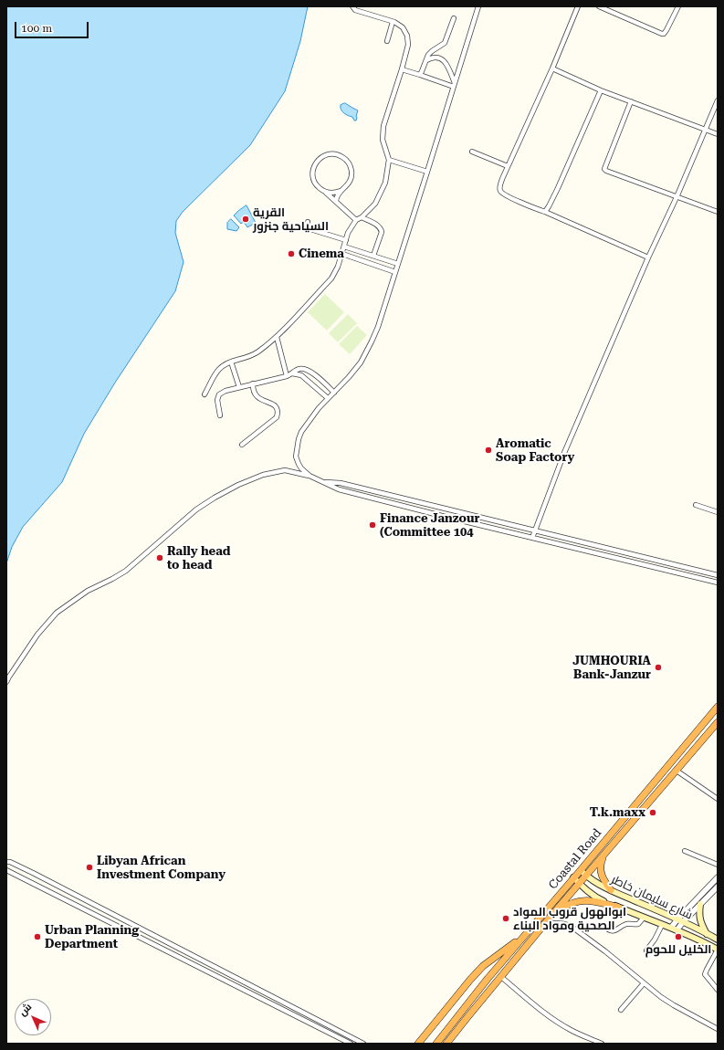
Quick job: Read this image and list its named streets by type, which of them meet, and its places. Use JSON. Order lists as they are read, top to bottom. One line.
{"streets":{"highway":["Coastal Road"],"main road":["شارع سليمان خاطر"]},"crossings":[["Coastal Road","شارع سليمان خاطر"]],"places":["القرية السياحية جنزور","Cinema","Aromatic Soap Factory","Finance Janzour (Committee 104","Rally head to head","JUMHOURIA Bank-Janzur","T.k.maxx","Libyan African Investment Company","ابوالهول قروب المواد الصحية ومواد البناء","Urban Planning Department","الخليل للحوم"],"scale_bar":"100 m","north":"top left"}
